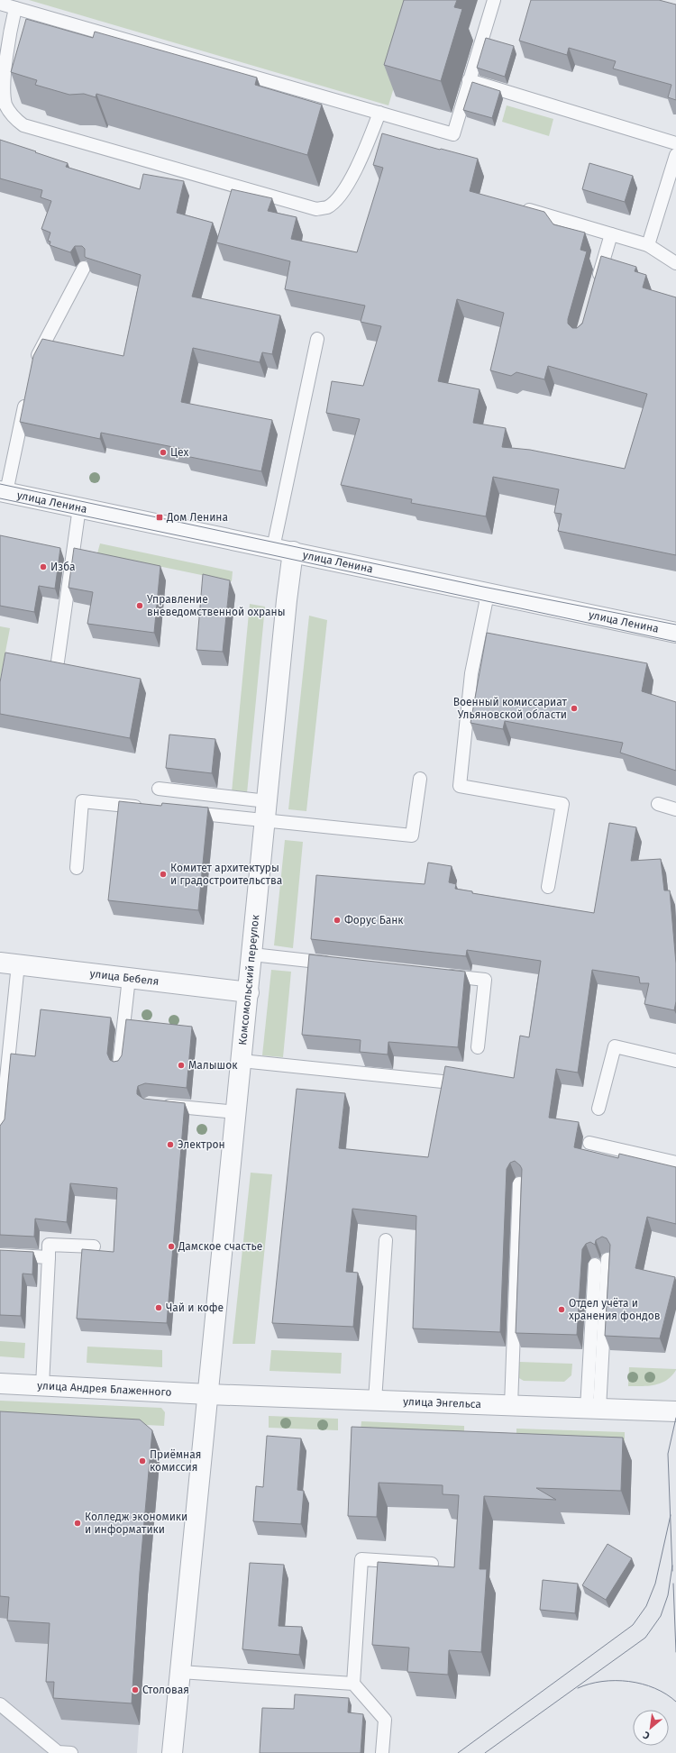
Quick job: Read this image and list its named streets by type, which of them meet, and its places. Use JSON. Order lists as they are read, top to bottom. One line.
{"streets":{"street":["улица Ленина","улица Бебеля","Комсомольский переулок","улица Андрея Блаженного","улица Энгельса"]},"crossings":[["улица Ленина","Комсомольский переулок"],["улица Бебеля","Комсомольский переулок"],["Комсомольский переулок","улица Андрея Блаженного"],["Комсомольский переулок","улица Энгельса"],["улица Андрея Блаженного","улица Энгельса"]],"places":{"other":["Цех","Изба","Управление вневедомственной охраны","Военный комиссариат Ульяновской области","Комитет архитектуры и градостроительства","Форус Банк","Малышок","Электрон","Дамское счастье","Чай и кофе","Отдел учёта и хранения фондов","Приёмная комиссия","Колледж экономики и информатики","Столовая"],"transit":["Дом Ленина"]},"north":"bottom left"}
